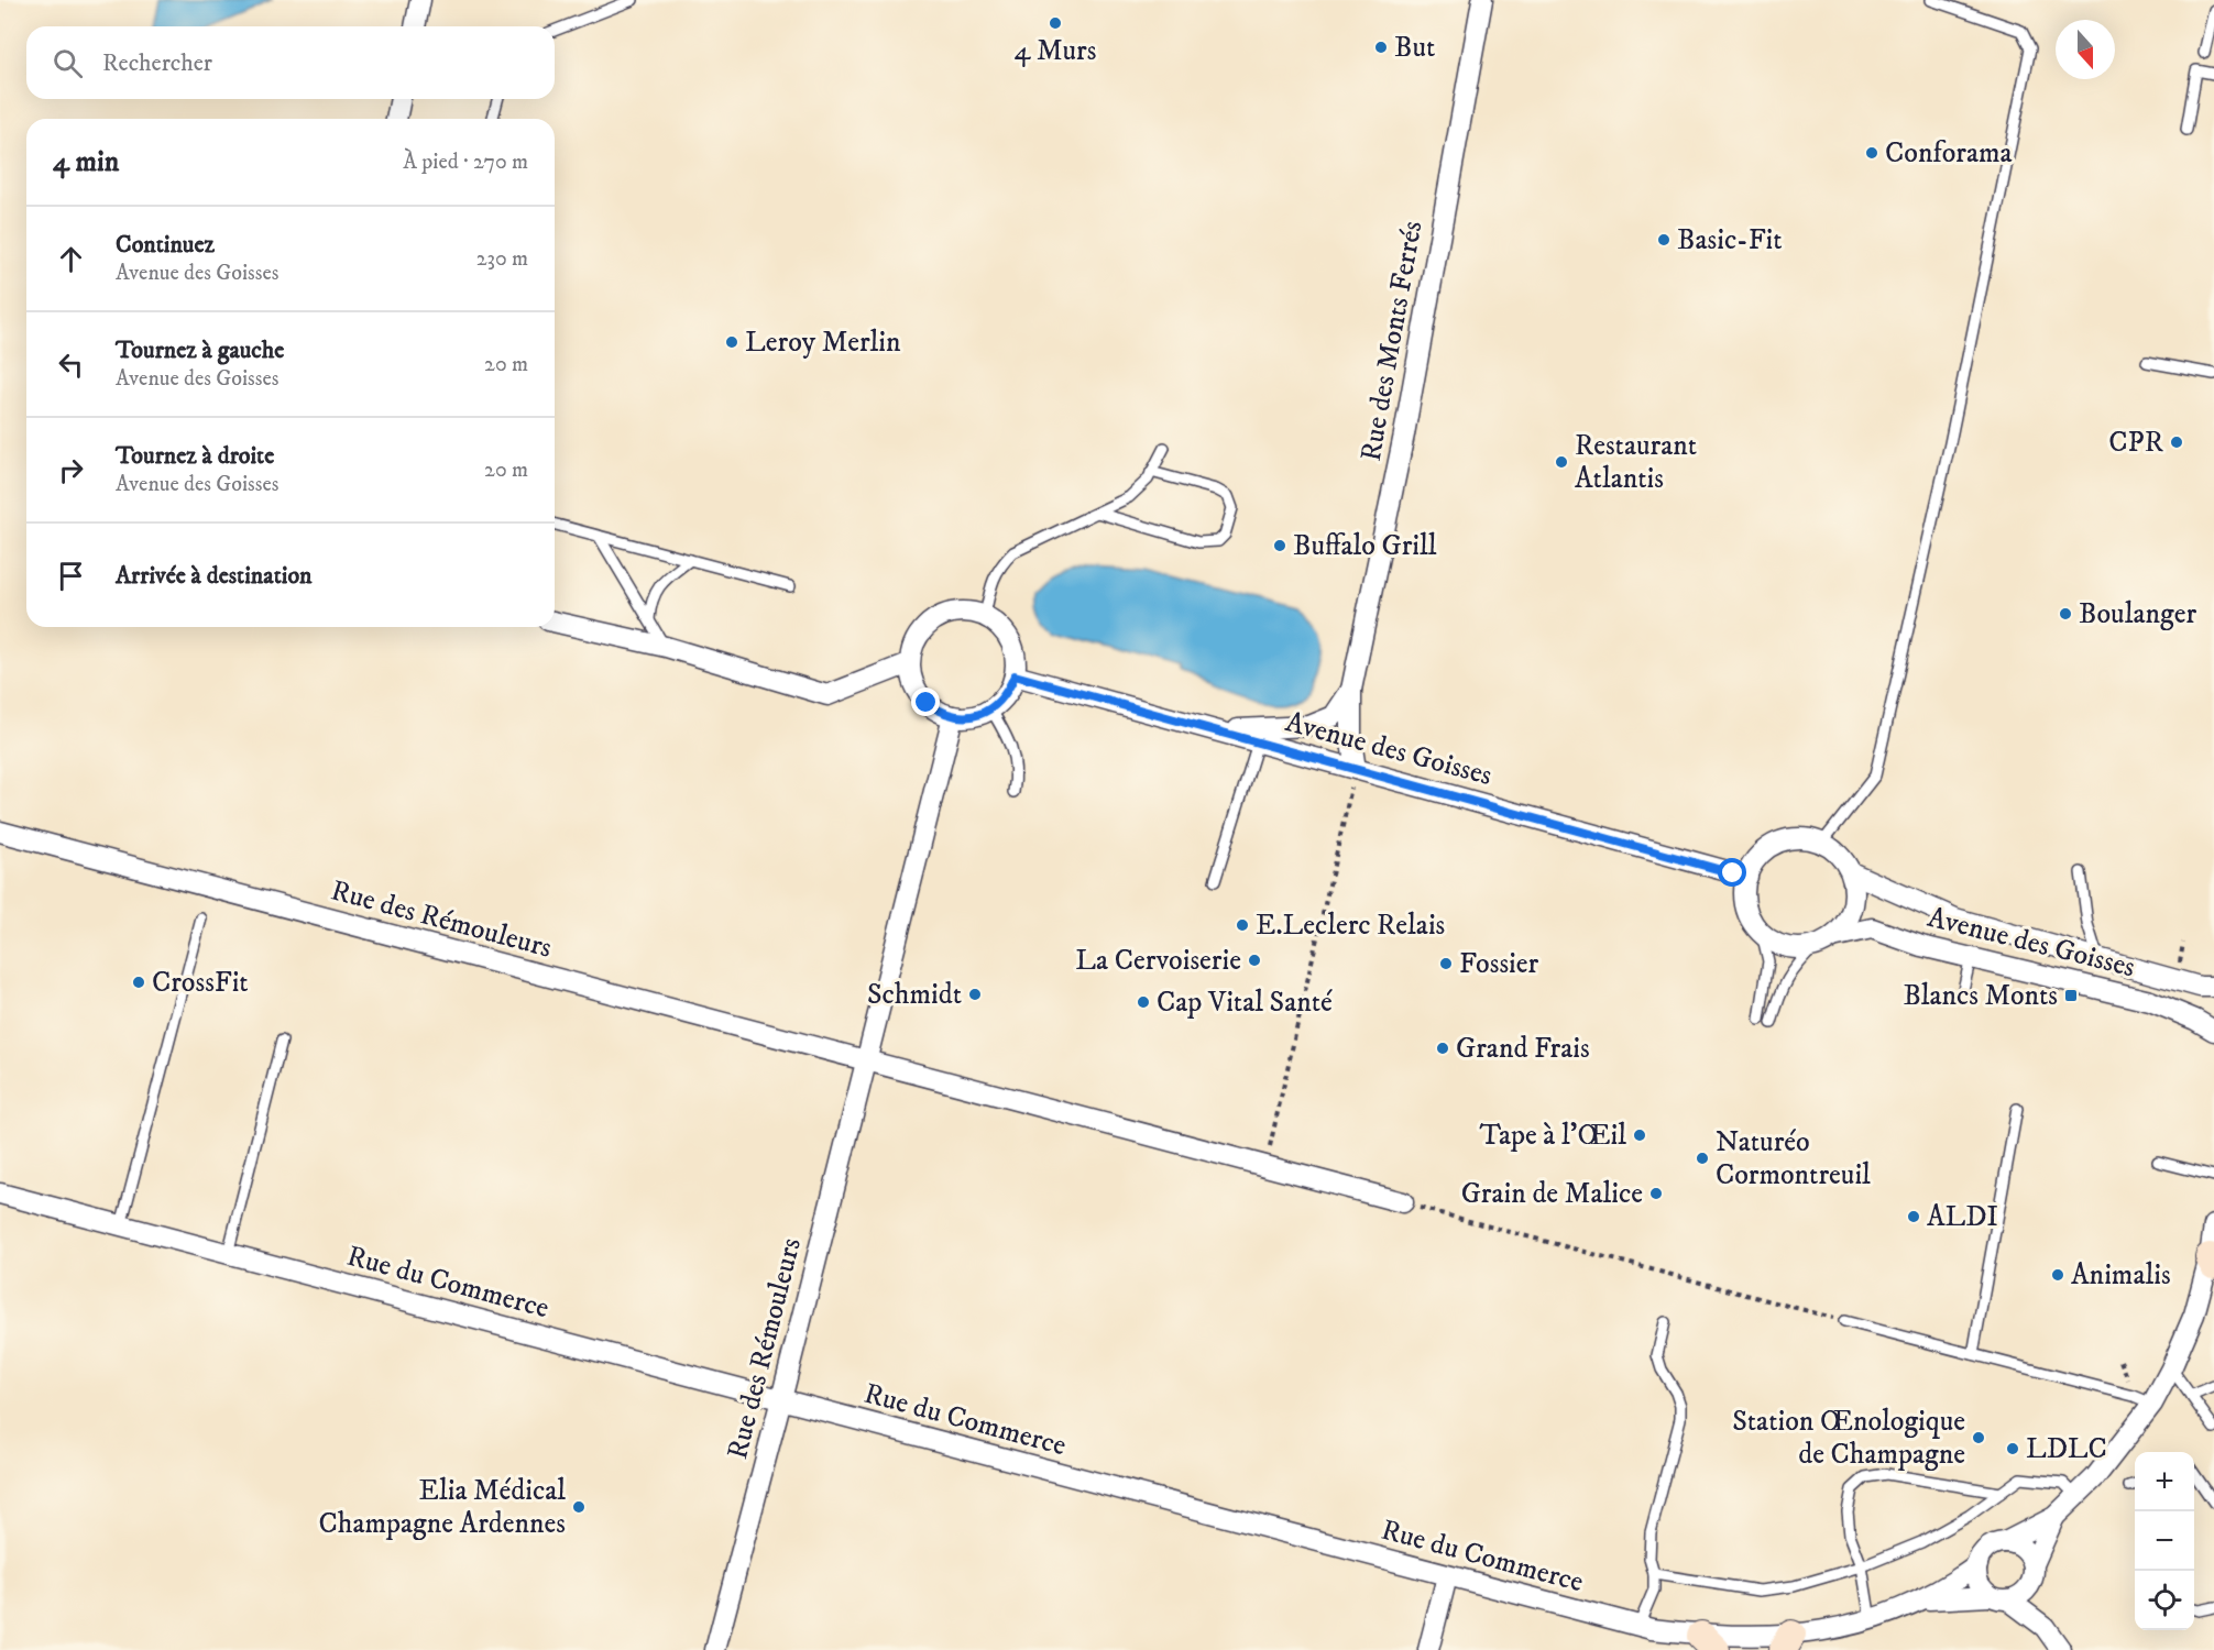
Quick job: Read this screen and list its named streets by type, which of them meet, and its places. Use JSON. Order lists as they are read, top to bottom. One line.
{"streets":{"street":["Rue des Monts Ferrés","Avenue des Goisses","Rue des Rémouleurs","Rue du Commerce"]},"crossings":[["Rue des Monts Ferrés","Avenue des Goisses"],["Avenue des Goisses","Rue des Rémouleurs"],["Rue des Rémouleurs","Rue du Commerce"]],"places":{"other":["4 Murs","But","Conforama","Basic-Fit","Leroy Merlin","CPR","Restaurant Atlantis","Buffalo Grill","Boulanger","E.Leclerc Relais","La Cervoiserie","Fossier","CrossFit","Schmidt","Cap Vital Santé","Grand Frais","Tape à l'Œil","Naturéo Cormontreuil","Grain de Malice","ALDI","Animalis","Station Œnologique de Champagne","LDLC","Elia Médical Champagne Ardennes"],"transit":["Blancs Monts"]},"north":"bottom","page":{"search":"Rechercher","heading":["4 min","À pied · 270 m"],"list":[["Continuez","Avenue des Goisses","230 m"],["Tournez à gauche","Avenue des Goisses","20 m"],["Tournez à droite","Avenue des Goisses","20 m"],"Arrivée à destination"],"map_buttons":["+","−"]}}
